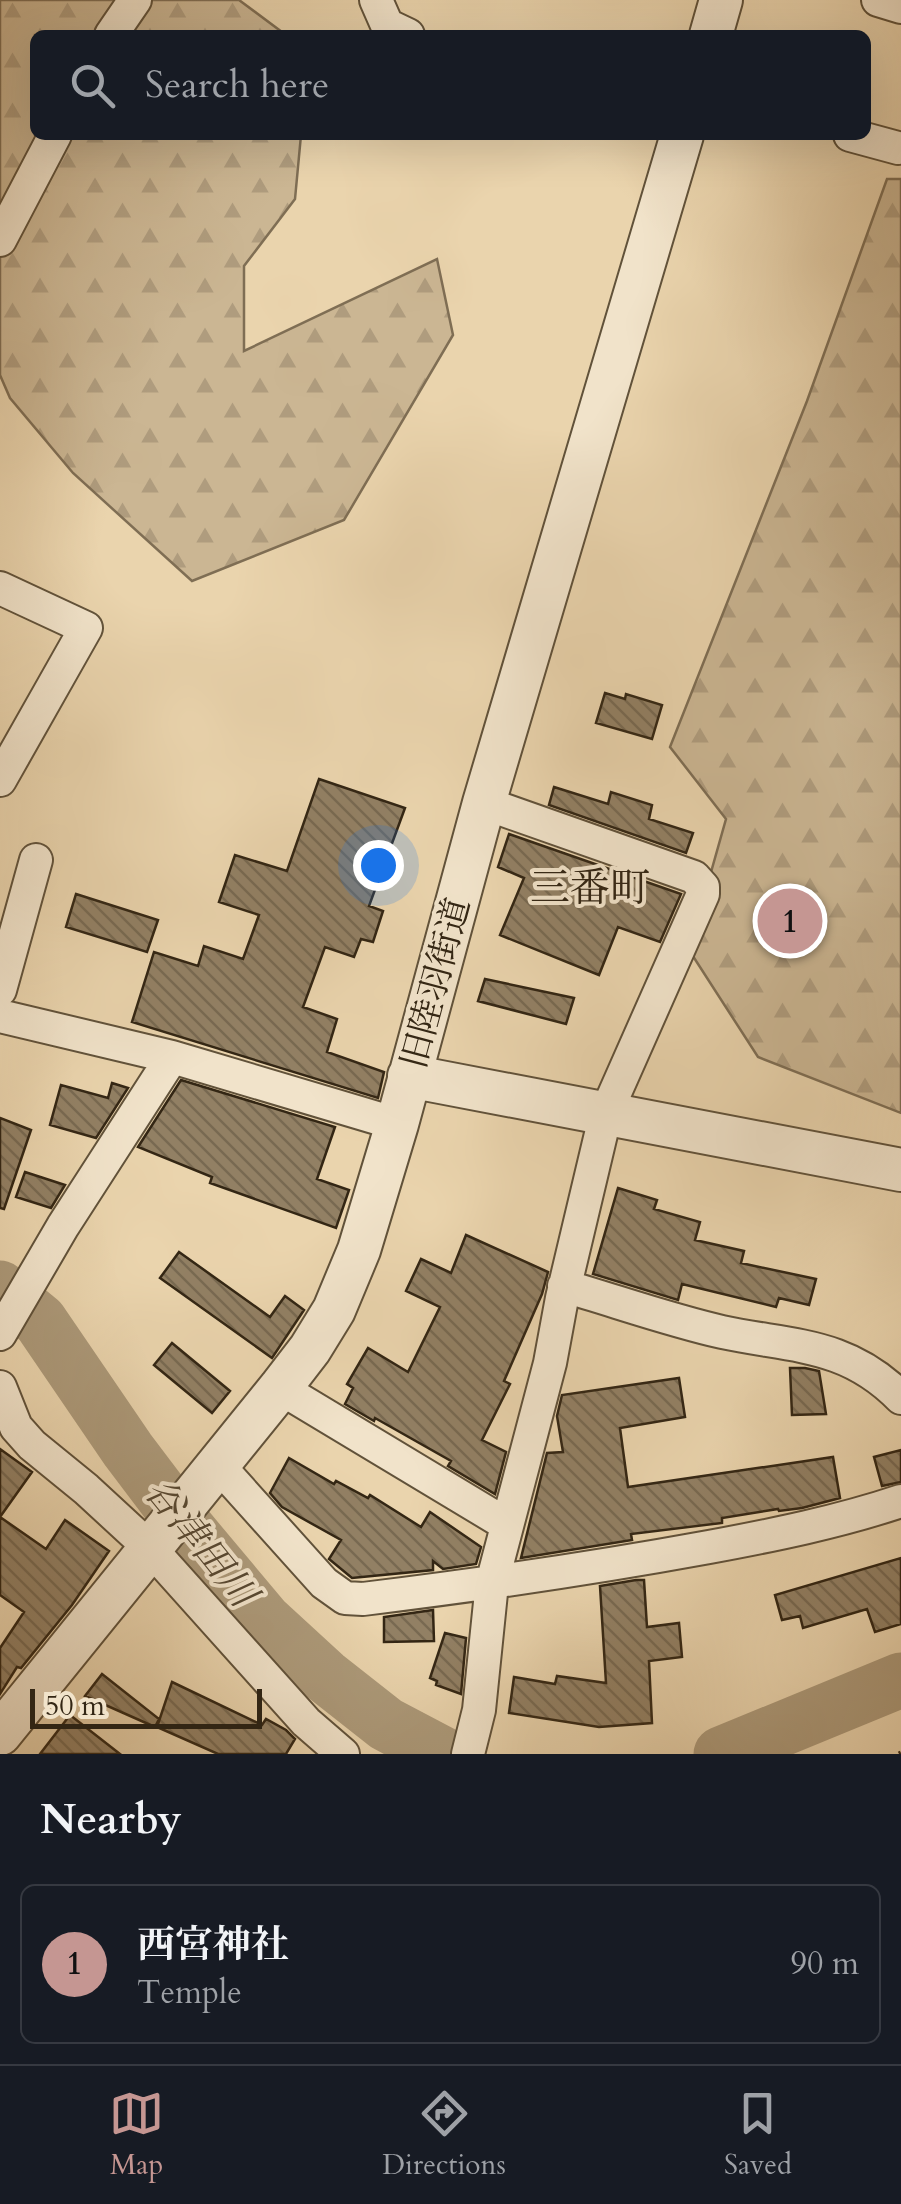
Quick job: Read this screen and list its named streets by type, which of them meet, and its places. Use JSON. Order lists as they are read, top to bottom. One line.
{"streets":{"street":["旧陸羽街道"]},"districts":["三番町"],"water":["谷津田川"],"scale_bar":"50 m","page":{"search":"Search here","pins":"1","scale":"50 m","heading":"Nearby","list":[{"mark":"1","name":"西宮神社","note":"Temple","value":"90 m"}],"nav":["Map","Directions","Saved"]}}
